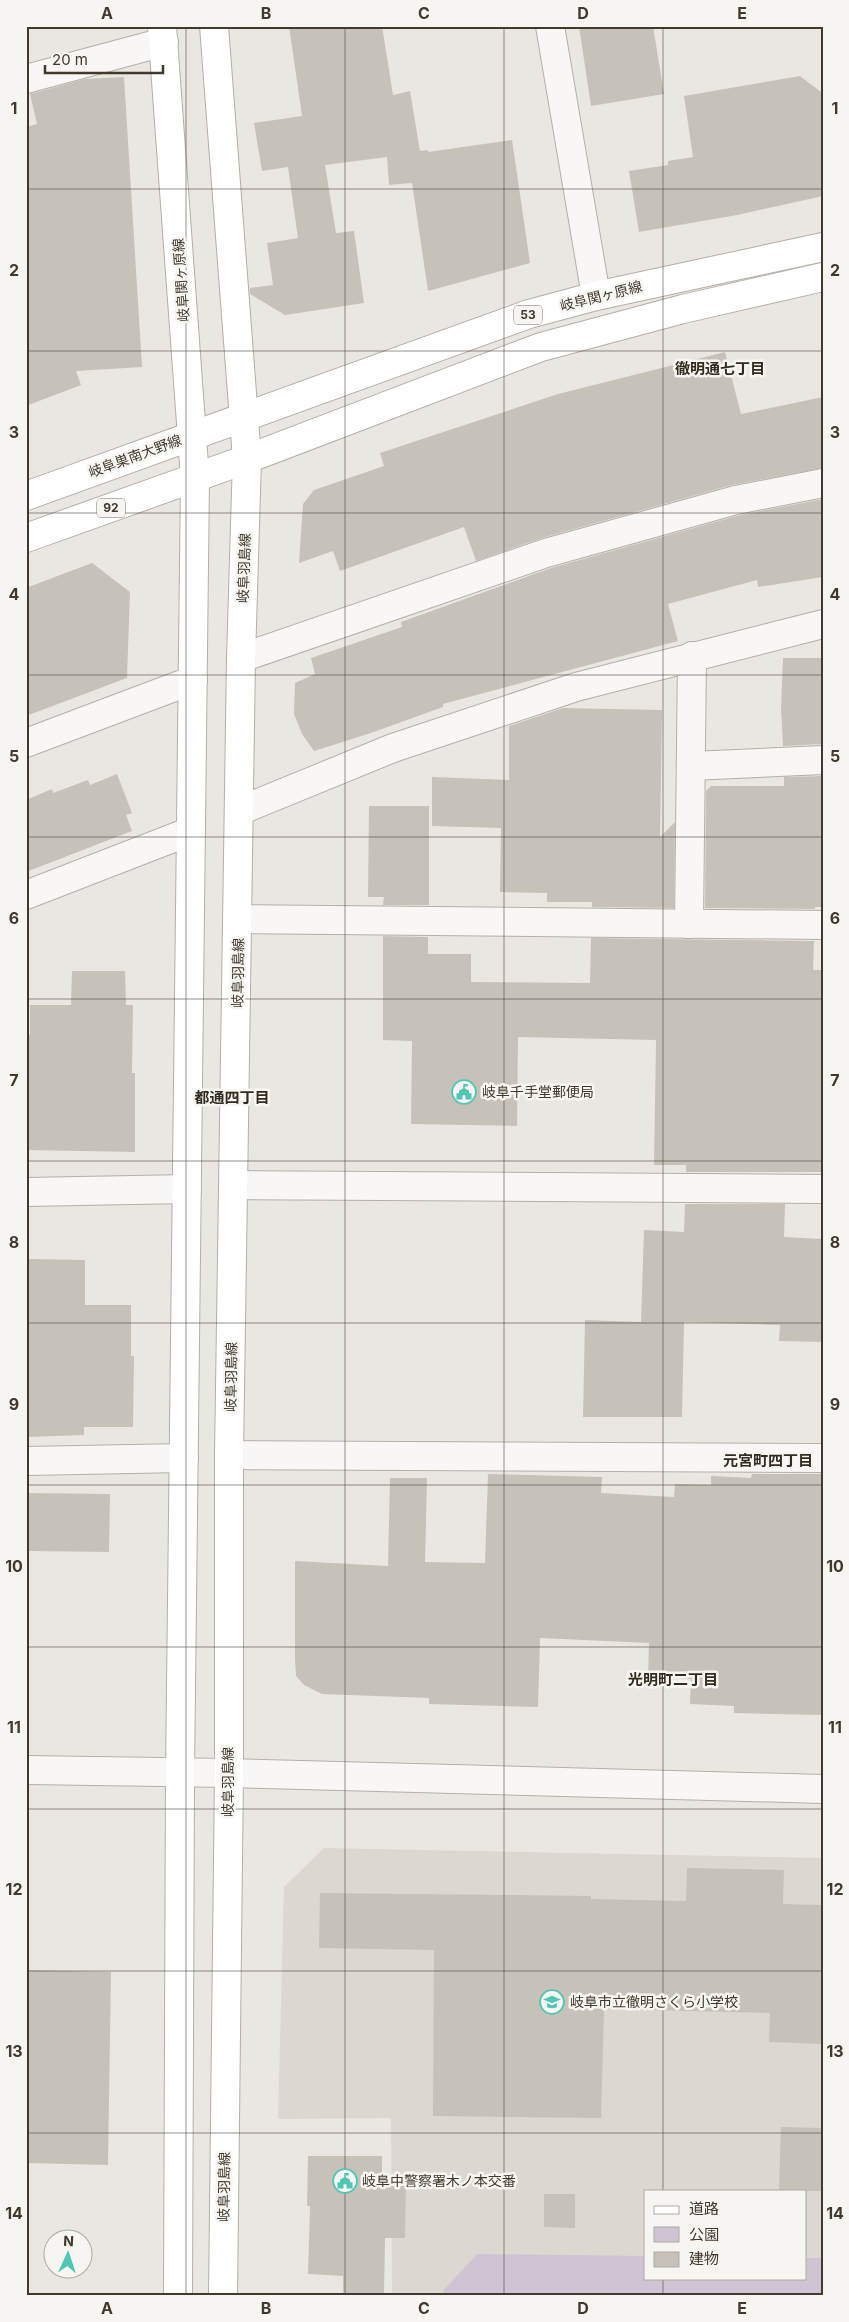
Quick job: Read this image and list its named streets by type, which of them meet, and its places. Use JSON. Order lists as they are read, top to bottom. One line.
{"streets":{"main road":["岐阜関ヶ原線","53","岐阜巣南大野線","92","岐阜羽島線"]},"crossings":[["岐阜関ヶ原線","岐阜巣南大野線"],["岐阜関ヶ原線","92"]],"districts":["徹明通七丁目","都通四丁目","元宮町四丁目","光明町二丁目"],"places":{"public building":["岐阜千手堂郵便局","岐阜中警察署木ノ本交番"],"school or university":["岐阜市立徹明さくら小学校"]},"legend":["道路","公園","建物"],"scale_bar":"20 m","north":"top","grid":{"columns":["A","B","C","D","E"],"rows":["1","2","3","4","5","6","7","8","9","10","11","12","13","14"]}}
